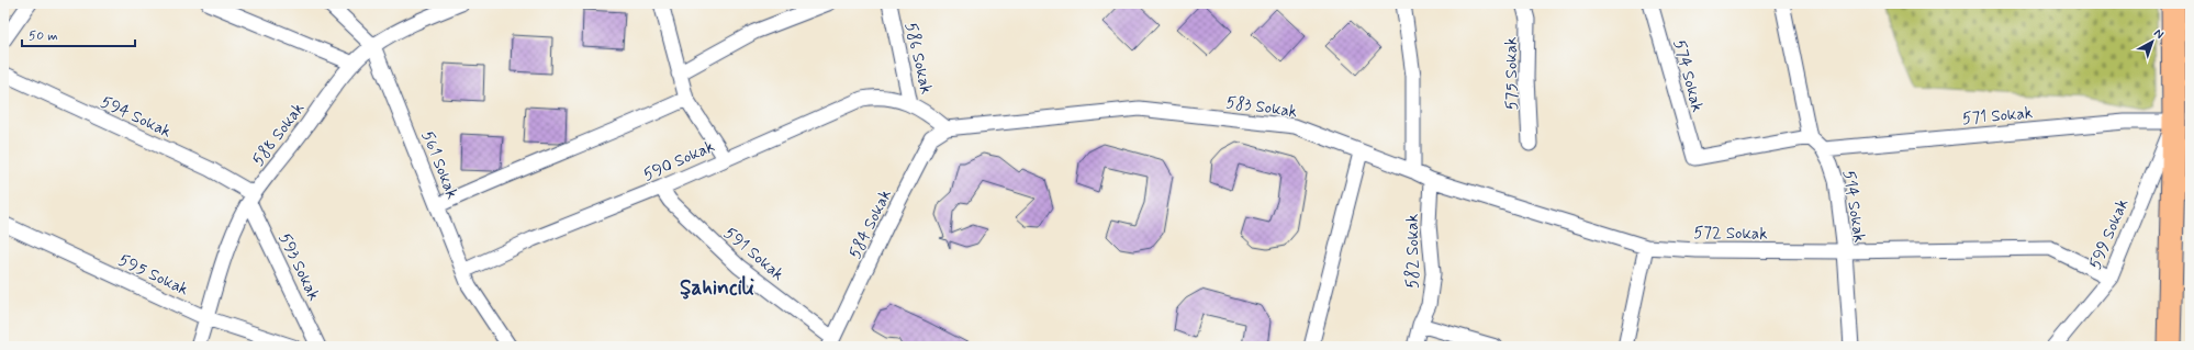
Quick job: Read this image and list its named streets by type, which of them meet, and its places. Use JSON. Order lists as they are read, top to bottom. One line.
{"streets":{"street":["586 Sokak","575 Sokak","574 Sokak","583 Sokak","571 Sokak","594 Sokak","588 Sokak","590 Sokak","561 Sokak","514 Sokak","584 Sokak","572 Sokak","599 Sokak","582 Sokak","591 Sokak","593 Sokak","595 Sokak"]},"crossings":[["586 Sokak","583 Sokak"],["586 Sokak","590 Sokak"],["586 Sokak","584 Sokak"],["574 Sokak","514 Sokak"],["583 Sokak","584 Sokak"],["583 Sokak","572 Sokak"],["571 Sokak","514 Sokak"],["571 Sokak","599 Sokak"],["594 Sokak","588 Sokak"],["594 Sokak","593 Sokak"],["588 Sokak","561 Sokak"],["588 Sokak","593 Sokak"],["588 Sokak","595 Sokak"],["590 Sokak","561 Sokak"],["590 Sokak","591 Sokak"],["514 Sokak","572 Sokak"],["584 Sokak","591 Sokak"],["572 Sokak","599 Sokak"],["572 Sokak","582 Sokak"]],"districts":["Şahincili"],"scale_bar":"50 m","north":"top right"}
